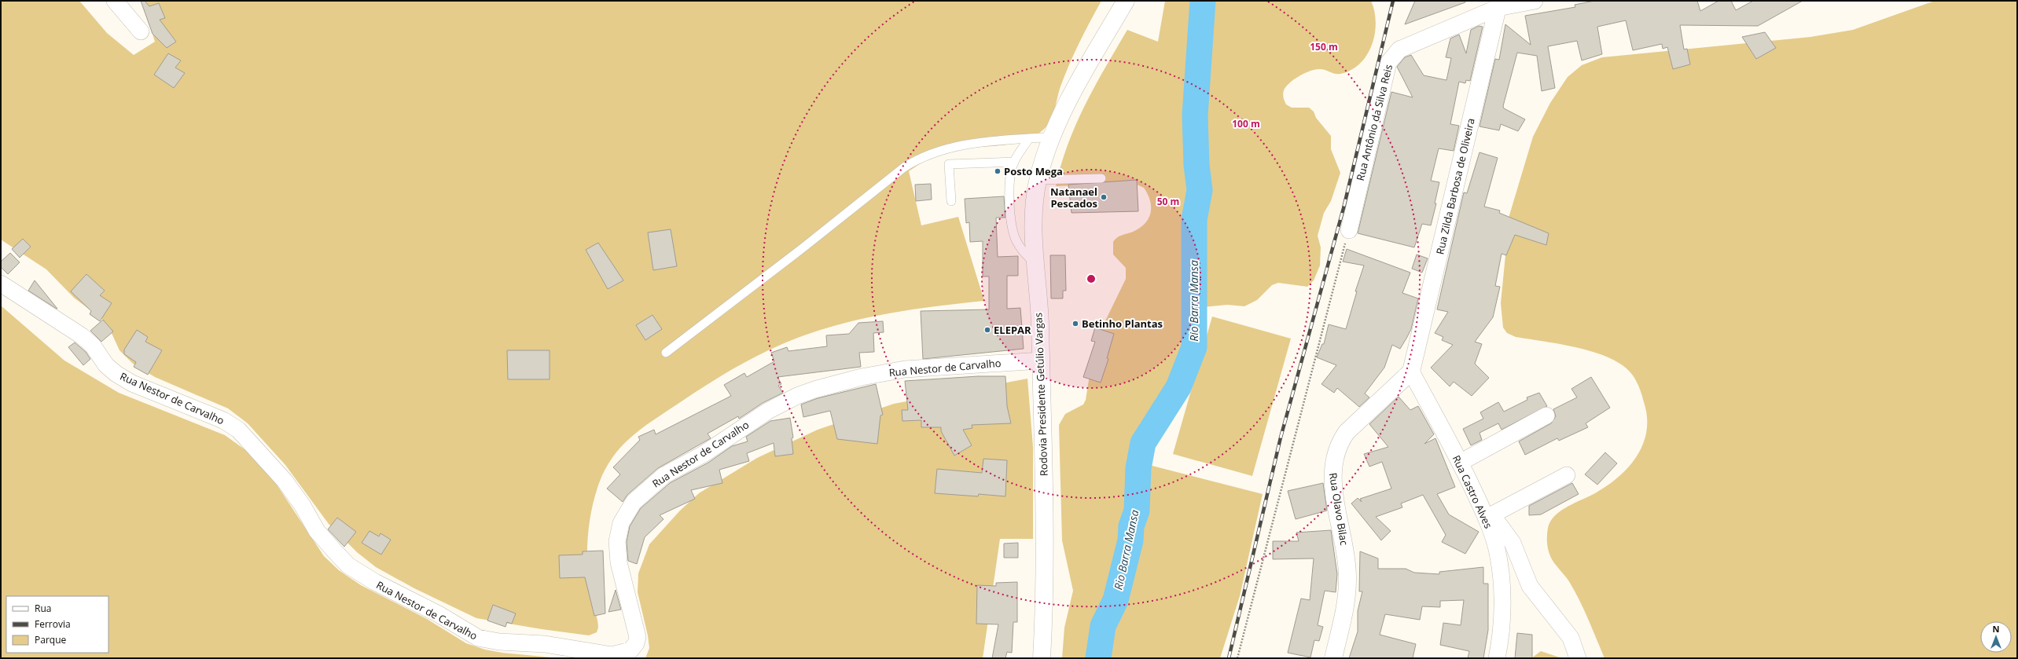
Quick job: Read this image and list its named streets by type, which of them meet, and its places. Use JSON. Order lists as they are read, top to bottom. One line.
{"streets":{"street":["Rua Antônio da Silva Reis","Rua Zilda Barbosa de Oliveira","Rua Nestor de Carvalho","Rodovia Presidente Getúlio Vargas","Rua Castro Alves","Rua Olavo Bilac"]},"crossings":[["Rua Antônio da Silva Reis","Rua Zilda Barbosa de Oliveira"],["Rua Zilda Barbosa de Oliveira","Rua Castro Alves"],["Rua Zilda Barbosa de Oliveira","Rua Olavo Bilac"],["Rua Nestor de Carvalho","Rodovia Presidente Getúlio Vargas"],["Rua Castro Alves","Rua Olavo Bilac"]],"water":["Rio Barra Mansa"],"places":["Posto Mega","Natanael Pescados","Betinho Plantas","ELEPAR"],"legend":["Rua","Ferrovia","Parque"],"north":"top","rings":["150 m","100 m","50 m"]}
